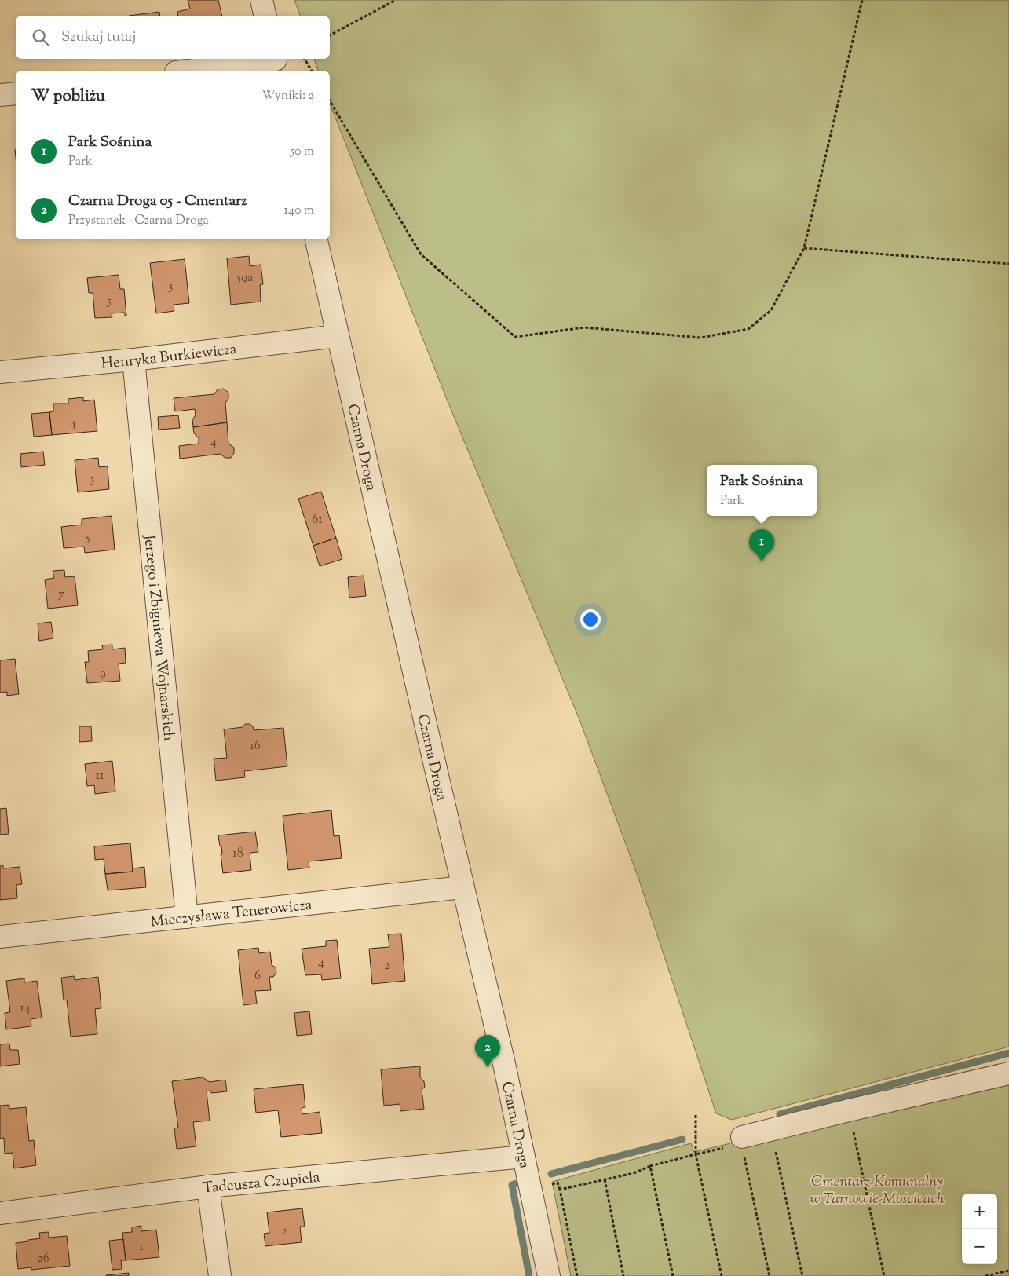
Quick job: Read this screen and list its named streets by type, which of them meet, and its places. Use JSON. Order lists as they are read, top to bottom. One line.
{"streets":{"street":["Henryka Burkiewicza","Czarna Droga","Jerzego i Zbigniewa Wojnarskich","Mieczysława Tenerowicza","Tadeusza Czupiela"]},"crossings":[["Henryka Burkiewicza","Czarna Droga"],["Henryka Burkiewicza","Jerzego i Zbigniewa Wojnarskich"],["Czarna Droga","Mieczysława Tenerowicza"],["Czarna Droga","Tadeusza Czupiela"],["Jerzego i Zbigniewa Wojnarskich","Mieczysława Tenerowicza"]],"parks":["Cmentarz Komunalny w Tarnowie-Mościcach"],"house_numbers":["59a","3","5","4","4","3","61","5","7","9","16","11","18","4","2","6","14","2","1","26"],"page":{"search":"Szukaj tutaj","heading":["W pobliżu","Wyniki: 2"],"list":[{"mark":"1","name":"Park Sośnina","note":"Park","value":"50 m"},{"mark":"2","name":"Czarna Droga 05 - Cmentarz","note":"Przystanek · Czarna Droga","value":"140 m"}],"popup":["Park Sośnina","Park"],"pins":["1","2"],"map_buttons":["+","−"]}}
